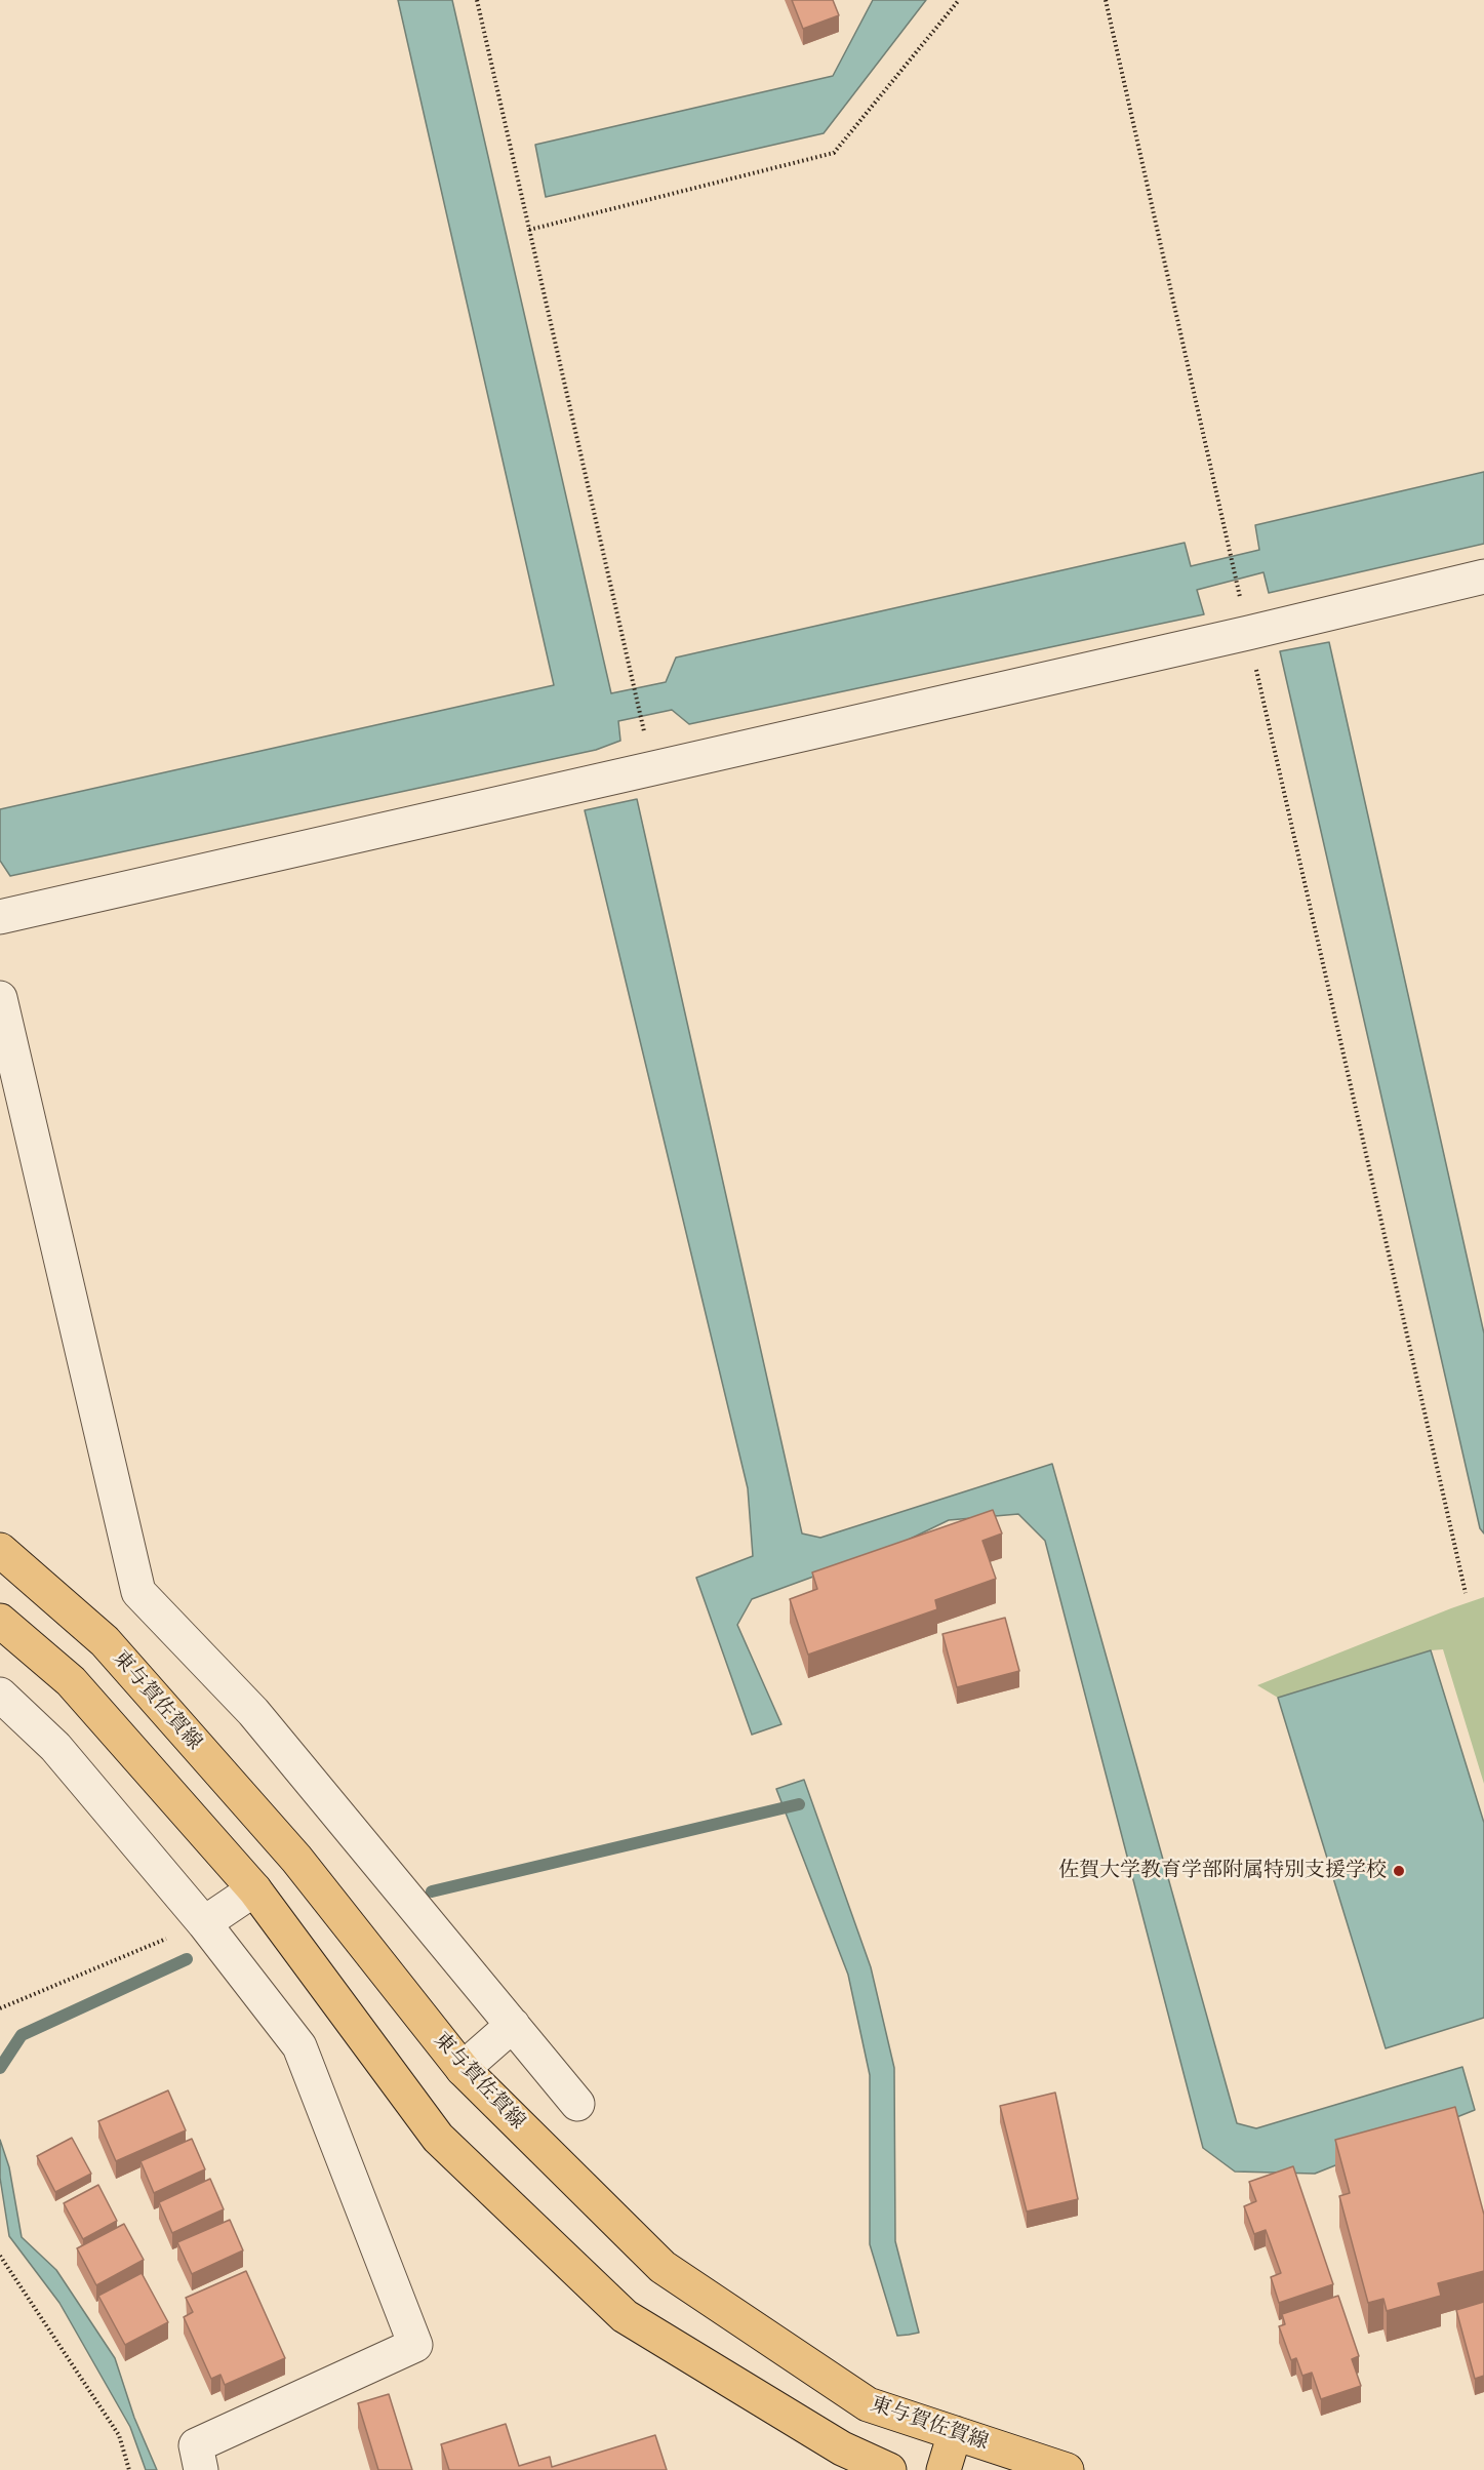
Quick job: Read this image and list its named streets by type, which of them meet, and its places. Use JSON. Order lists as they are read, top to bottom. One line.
{"streets":{"main road":["東与賀佐賀線"]},"places":["佐賀大学教育学部附属特別支援学校"]}
